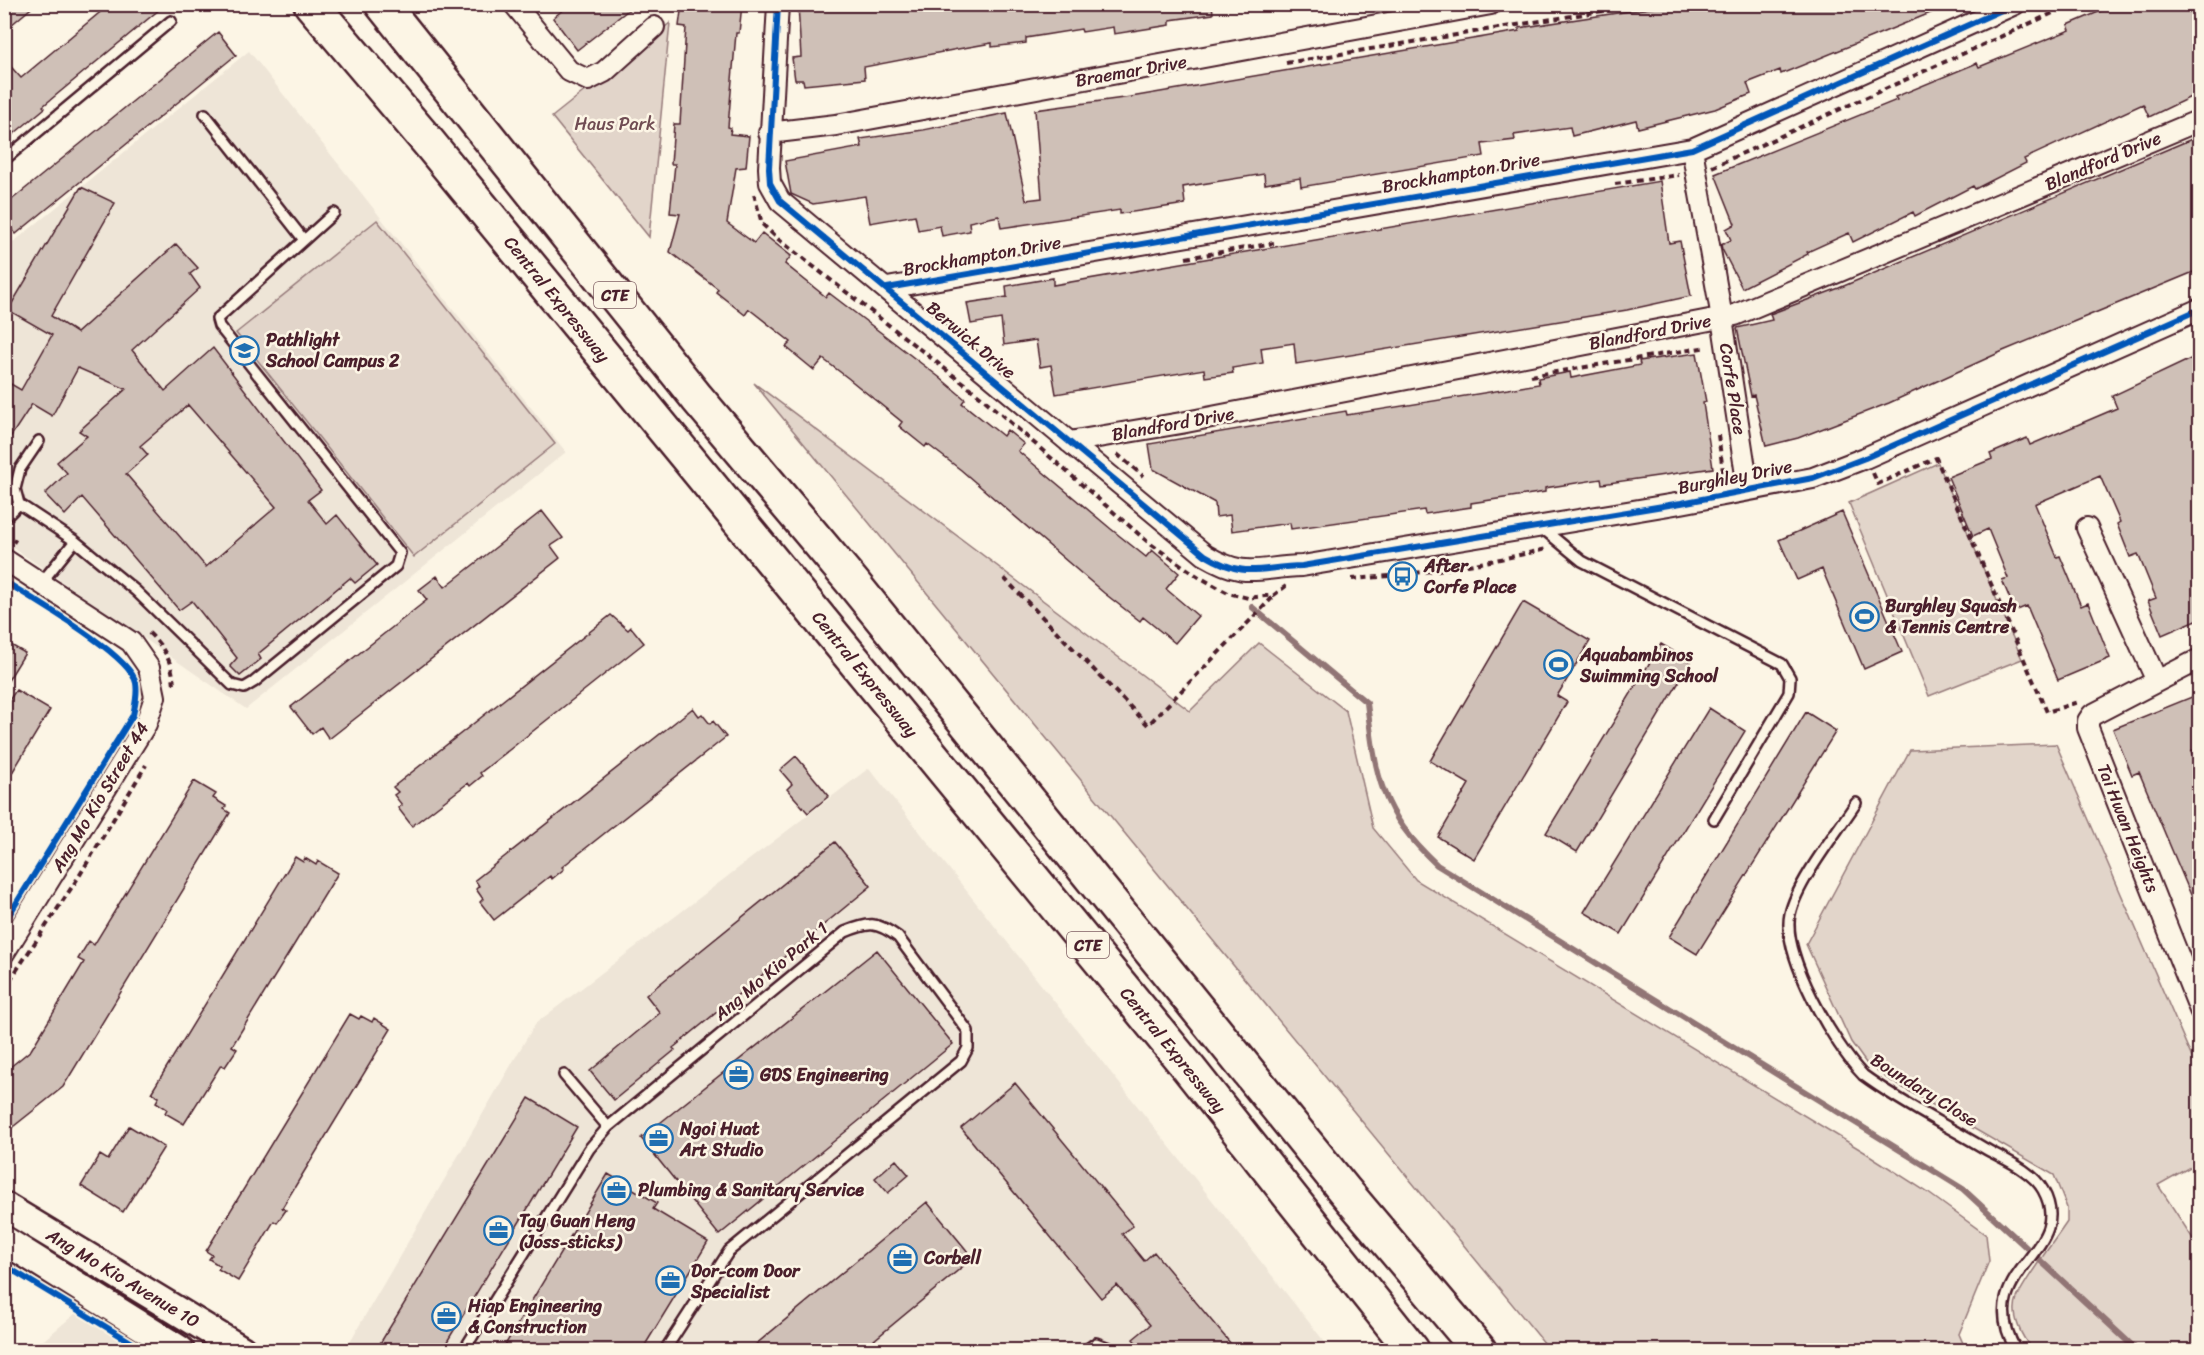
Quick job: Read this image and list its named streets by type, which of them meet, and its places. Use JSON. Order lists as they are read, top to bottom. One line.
{"streets":{"highway":["CTE","Central Expressway"],"main road":["Ang Mo Kio Avenue 10"],"street":["Braemar Drive","Blandford Drive","Brockhampton Drive","Berwick Drive","Corfe Place","Burghley Drive","Ang Mo Kio Street 44","Tai Hwan Heights"],"lane":["Ang Mo Kio Park 1","Boundary Close"]},"crossings":[["Braemar Drive","Berwick Drive"],["Blandford Drive","Berwick Drive"],["Blandford Drive","Corfe Place"],["Brockhampton Drive","Berwick Drive"],["Brockhampton Drive","Corfe Place"],["Berwick Drive","Burghley Drive"],["Corfe Place","Burghley Drive"]],"parks":["Haus Park"],"places":{"school or university":["Pathlight School Campus 2"],"bus stop":["After Corfe Place"],"sports":["Burghley Squash & Tennis Centre","Aquabambinos Swimming School"],"office":["GDS Engineering","Ngoi Huat Art Studio","Plumbing & Sanitary Service","Tay Guan Heng (Joss-sticks)","Corbell","Dor-com Door Specialist","Hiap Engineering & Construction"]}}
